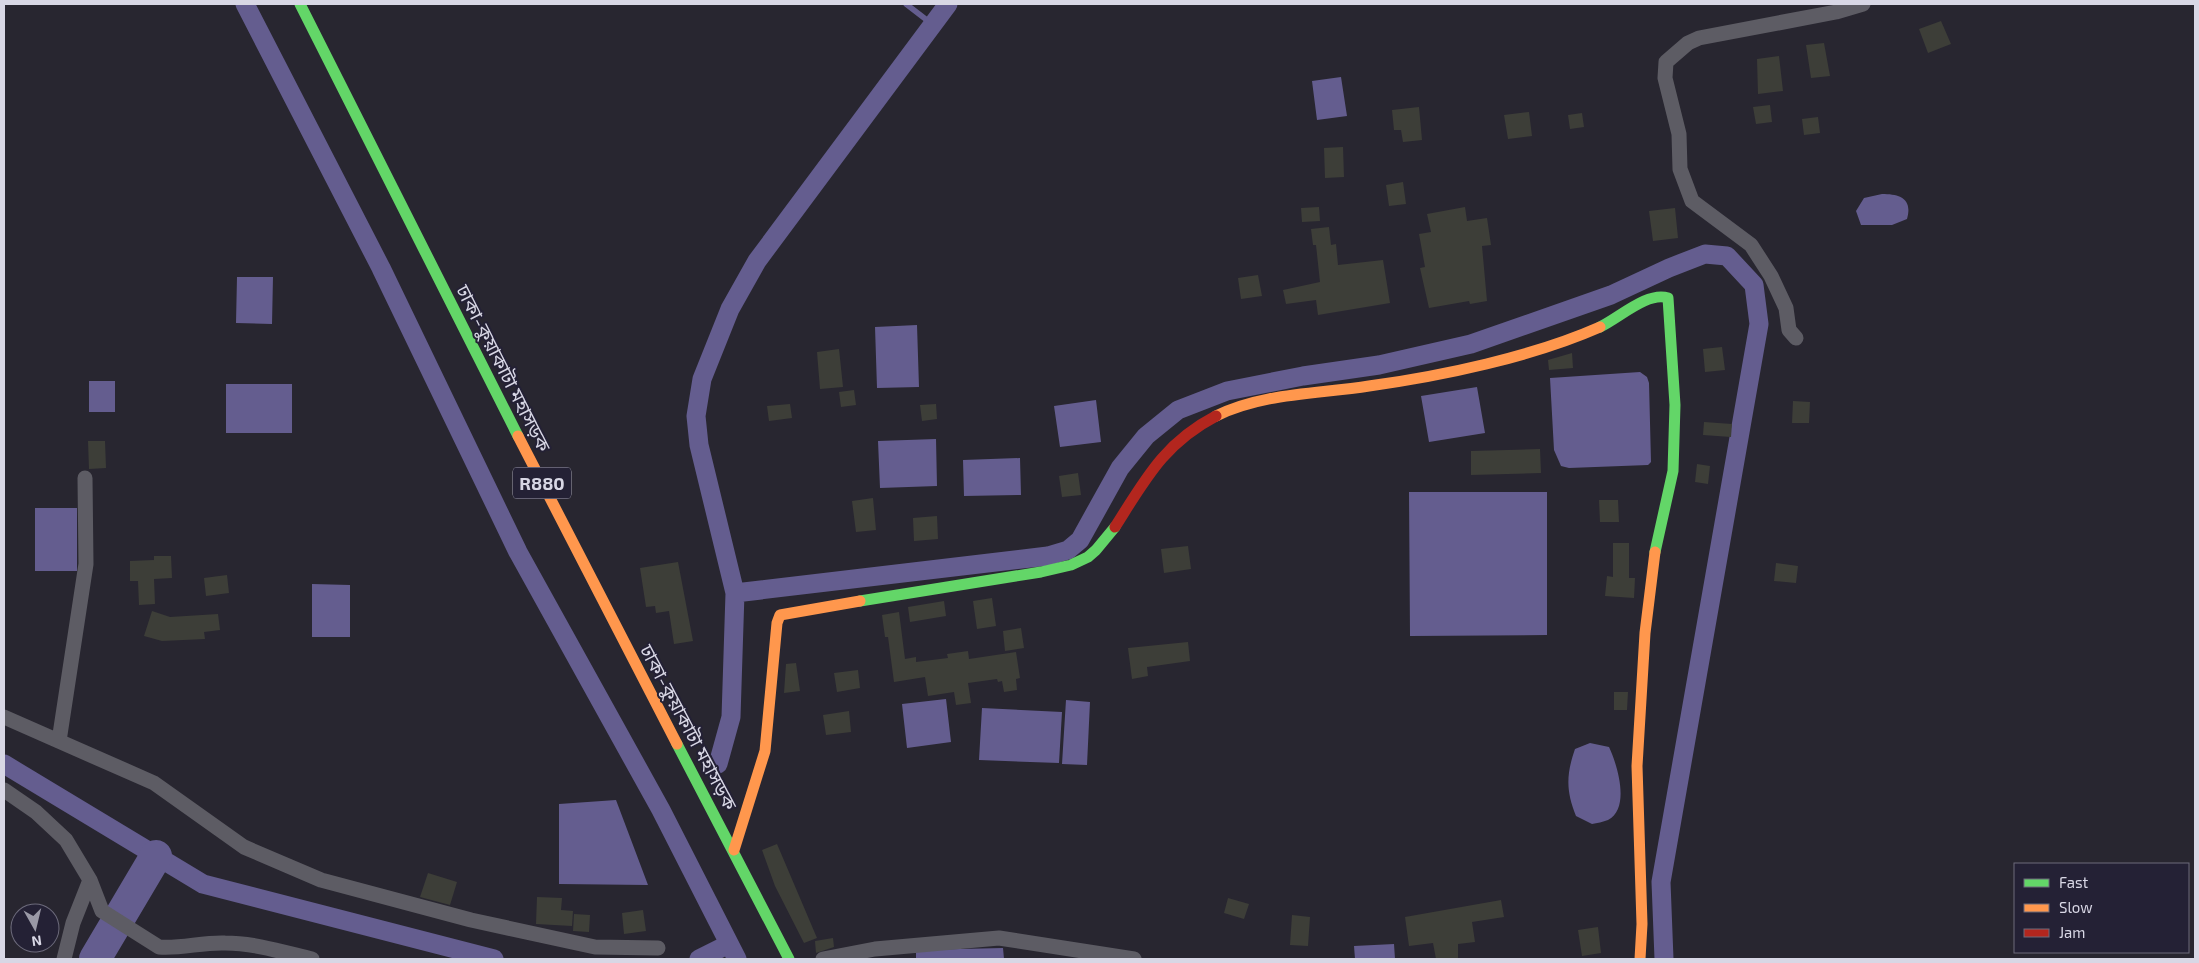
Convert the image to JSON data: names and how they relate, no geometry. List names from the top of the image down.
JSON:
{
  "streets": {
    "street": ["ঢাকা-কুয়াকাটা মহাসড়ক", "R880"]
  },
  "legend": ["Fast", "Slow", "Jam"],
  "north": "bottom"
}
